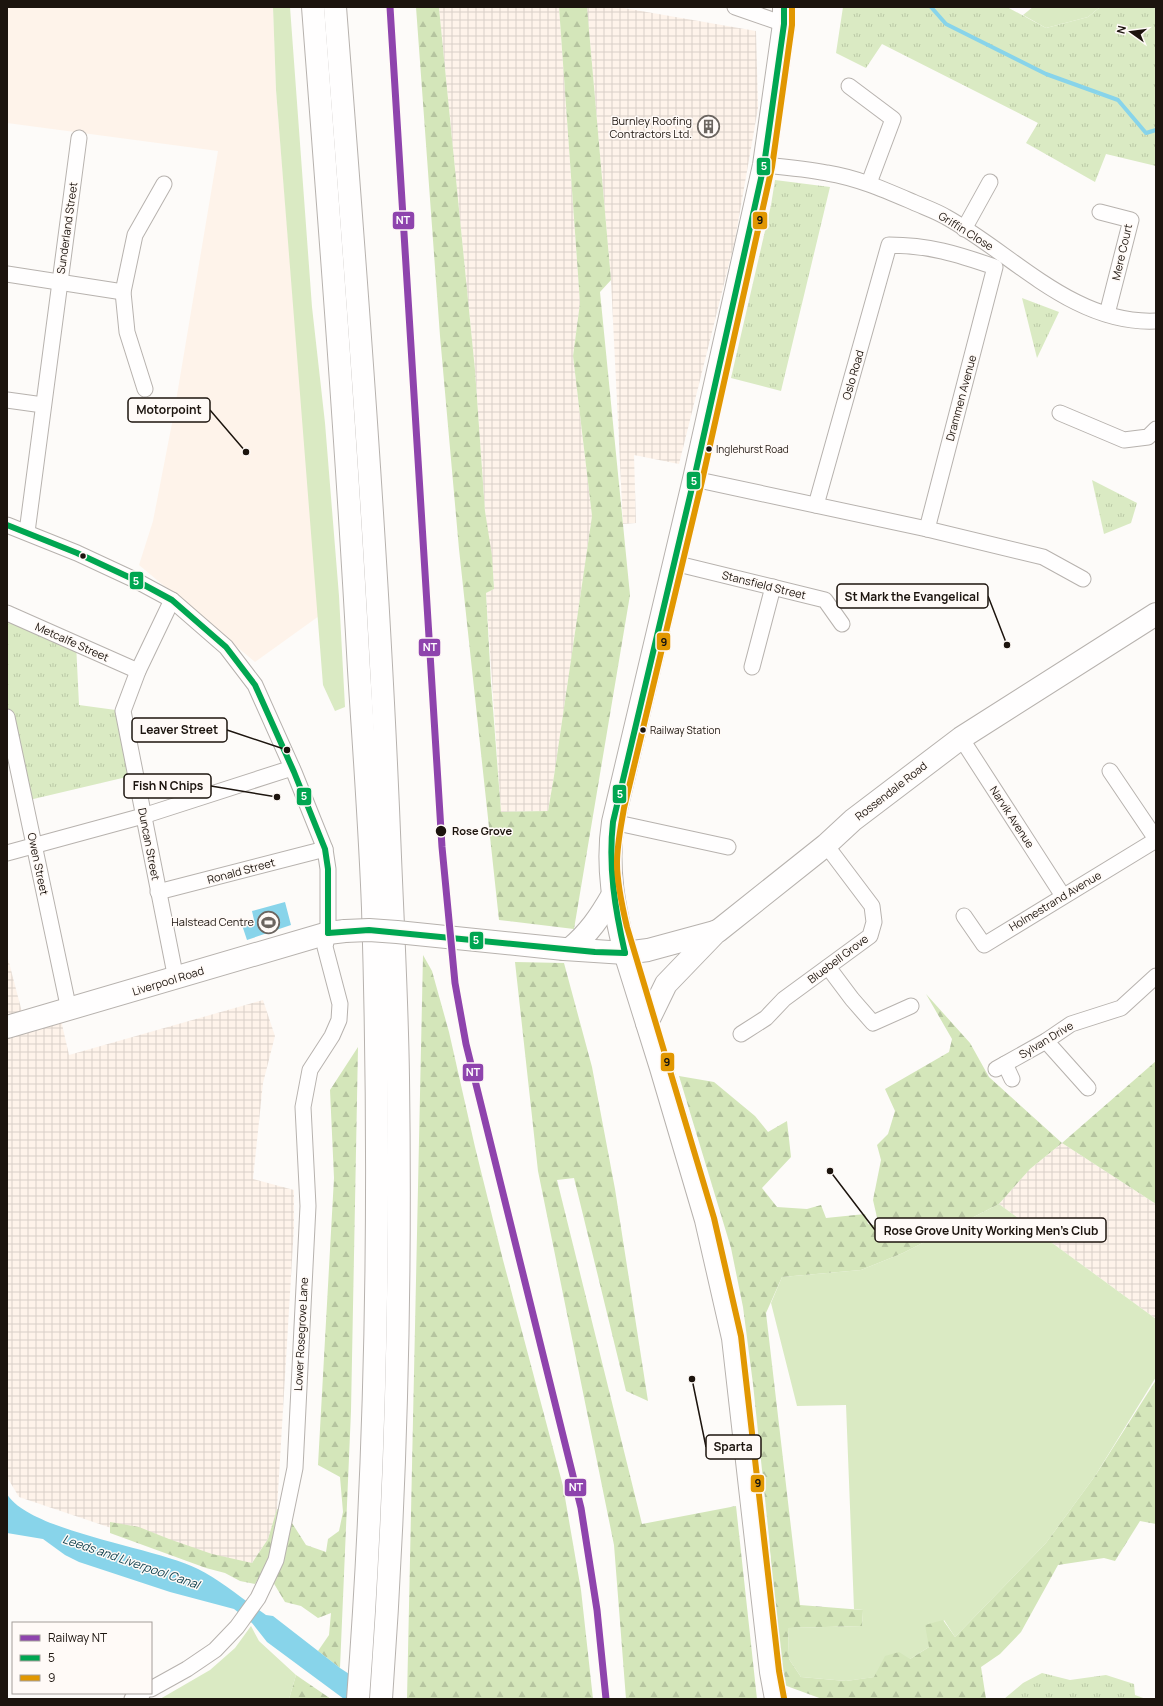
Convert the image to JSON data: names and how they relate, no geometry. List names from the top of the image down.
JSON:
{
  "streets": {
    "main road": ["Rossendale Road", "Liverpool Road"],
    "street": [
      "Sunderland Street",
      "Griffin Close",
      "Mere Court",
      "Oslo Road",
      "Drammen Avenue",
      "Stansfield Street",
      "Metcalfe Street",
      "Narvik Avenue",
      "Duncan Street",
      "Owen Street",
      "Ronald Street",
      "Holmestrand Avenue",
      "Bluebell Grove",
      "Sylvan Drive",
      "Lower Rosegrove Lane"
    ]
  },
  "crossings": [
    ["Sunderland Street", "Lower Rosegrove Lane"],
    ["Griffin Close", "Mere Court"],
    ["Oslo Road", "Drammen Avenue"],
    ["Metcalfe Street", "Duncan Street"],
    ["Rossendale Road", "Narvik Avenue"],
    ["Rossendale Road", "Bluebell Grove"],
    ["Rossendale Road", "Liverpool Road"],
    ["Narvik Avenue", "Holmestrand Avenue"],
    ["Duncan Street", "Ronald Street"],
    ["Duncan Street", "Liverpool Road"],
    ["Duncan Street", "Lower Rosegrove Lane"],
    ["Owen Street", "Liverpool Road"],
    ["Ronald Street", "Lower Rosegrove Lane"],
    ["Liverpool Road", "Lower Rosegrove Lane"]
  ],
  "water": ["Leeds and Liverpool Canal"],
  "places": {
    "building": ["Burnley Roofing Contractors Ltd."],
    "other": [
      "Inglehurst Road",
      "Motorpoint",
      "St Mark the Evangelical",
      "Railway Station",
      "Leaver Street",
      "Fish N Chips",
      "Rose Grove",
      "Rose Grove Unity Working Men's Club",
      "Sparta"
    ],
    "sports": ["Halstead Centre"]
  },
  "lines": ["rail line NT", "transit line 5", "transit line 9"],
  "legend": ["Railway NT", "5", "9"],
  "north": "left"
}
